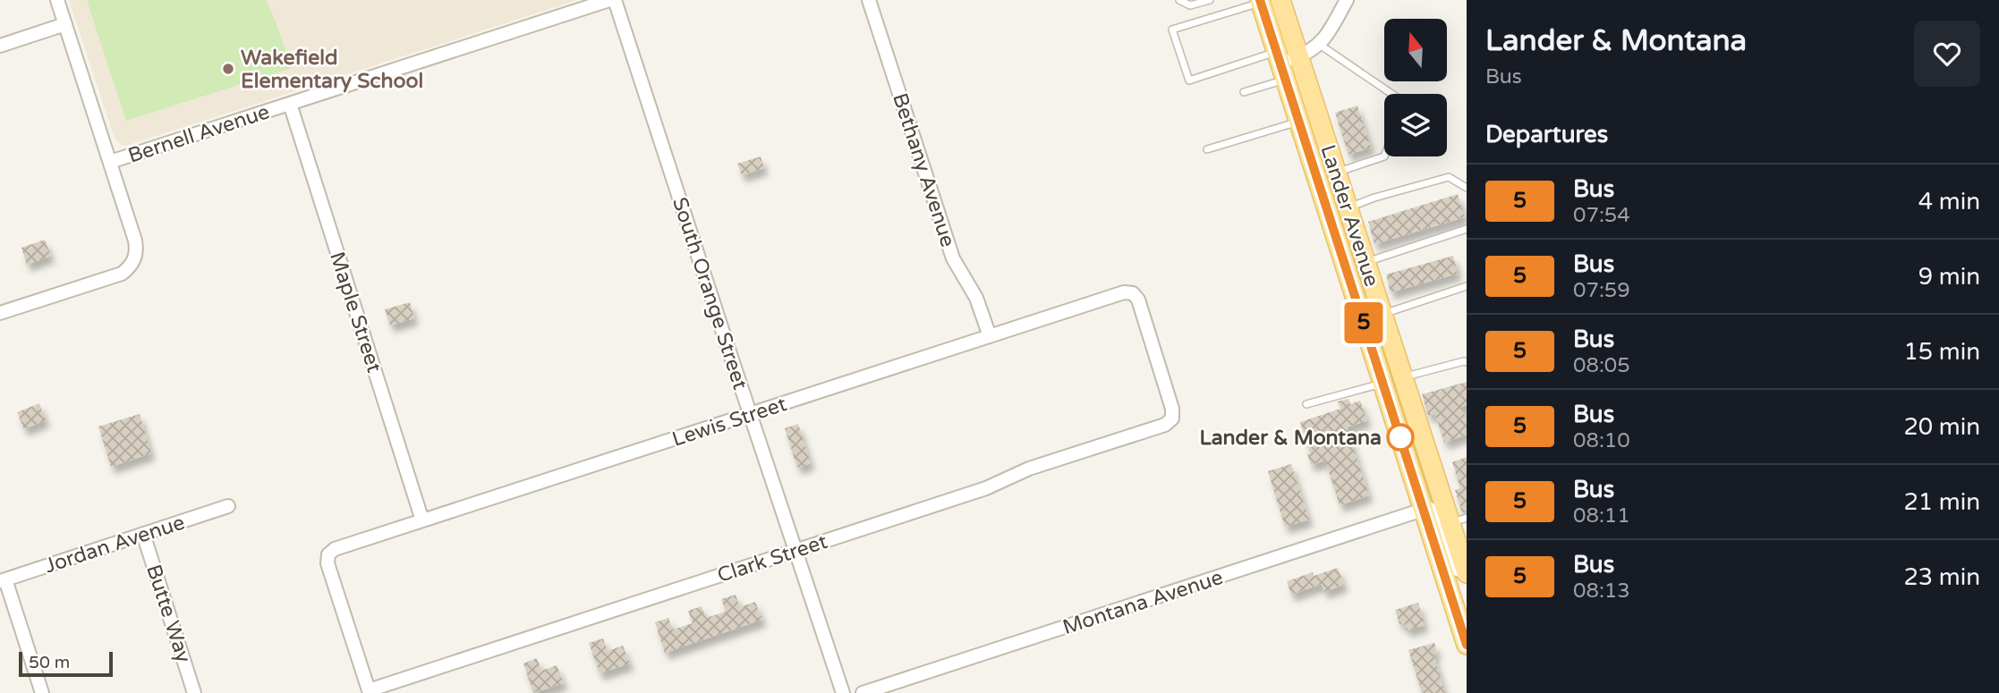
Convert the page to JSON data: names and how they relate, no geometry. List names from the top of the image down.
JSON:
{
  "streets": {
    "main road": ["Lander Avenue"],
    "street": [
      "Bernell Avenue",
      "Bethany Avenue",
      "South Orange Street",
      "Maple Street",
      "Lewis Street",
      "Jordan Avenue",
      "Clark Street",
      "Montana Avenue",
      "Butte Way"
    ]
  },
  "crossings": [
    ["Bernell Avenue", "Maple Street"],
    ["Bethany Avenue", "Lewis Street"],
    ["Lander Avenue", "Montana Avenue"],
    ["South Orange Street", "Lewis Street"],
    ["South Orange Street", "Clark Street"],
    ["Maple Street", "Lewis Street"],
    ["Lewis Street", "Clark Street"],
    ["Jordan Avenue", "Butte Way"]
  ],
  "places": ["Wakefield Elementary School", "Lander & Montana"],
  "lines": ["bus line 5"],
  "scale_bar": "50 m",
  "north": "top",
  "page": {
    "on_map": "5",
    "heading": [
      ["Lander & Montana", "Bus"],
      "Departures"
    ],
    "list": [
      {
        "mark": "5",
        "name": "Bus",
        "note": "07:54",
        "value": "4 min"
      },
      {
        "mark": "5",
        "name": "Bus",
        "note": "07:59",
        "value": "9 min"
      },
      {
        "mark": "5",
        "name": "Bus",
        "note": "08:05",
        "value": "15 min"
      },
      {
        "mark": "5",
        "name": "Bus",
        "note": "08:10",
        "value": "20 min"
      },
      {
        "mark": "5",
        "name": "Bus",
        "note": "08:11",
        "value": "21 min"
      },
      {
        "mark": "5",
        "name": "Bus",
        "note": "08:13",
        "value": "23 min"
      }
    ],
    "scale": "50 m"
  }
}
